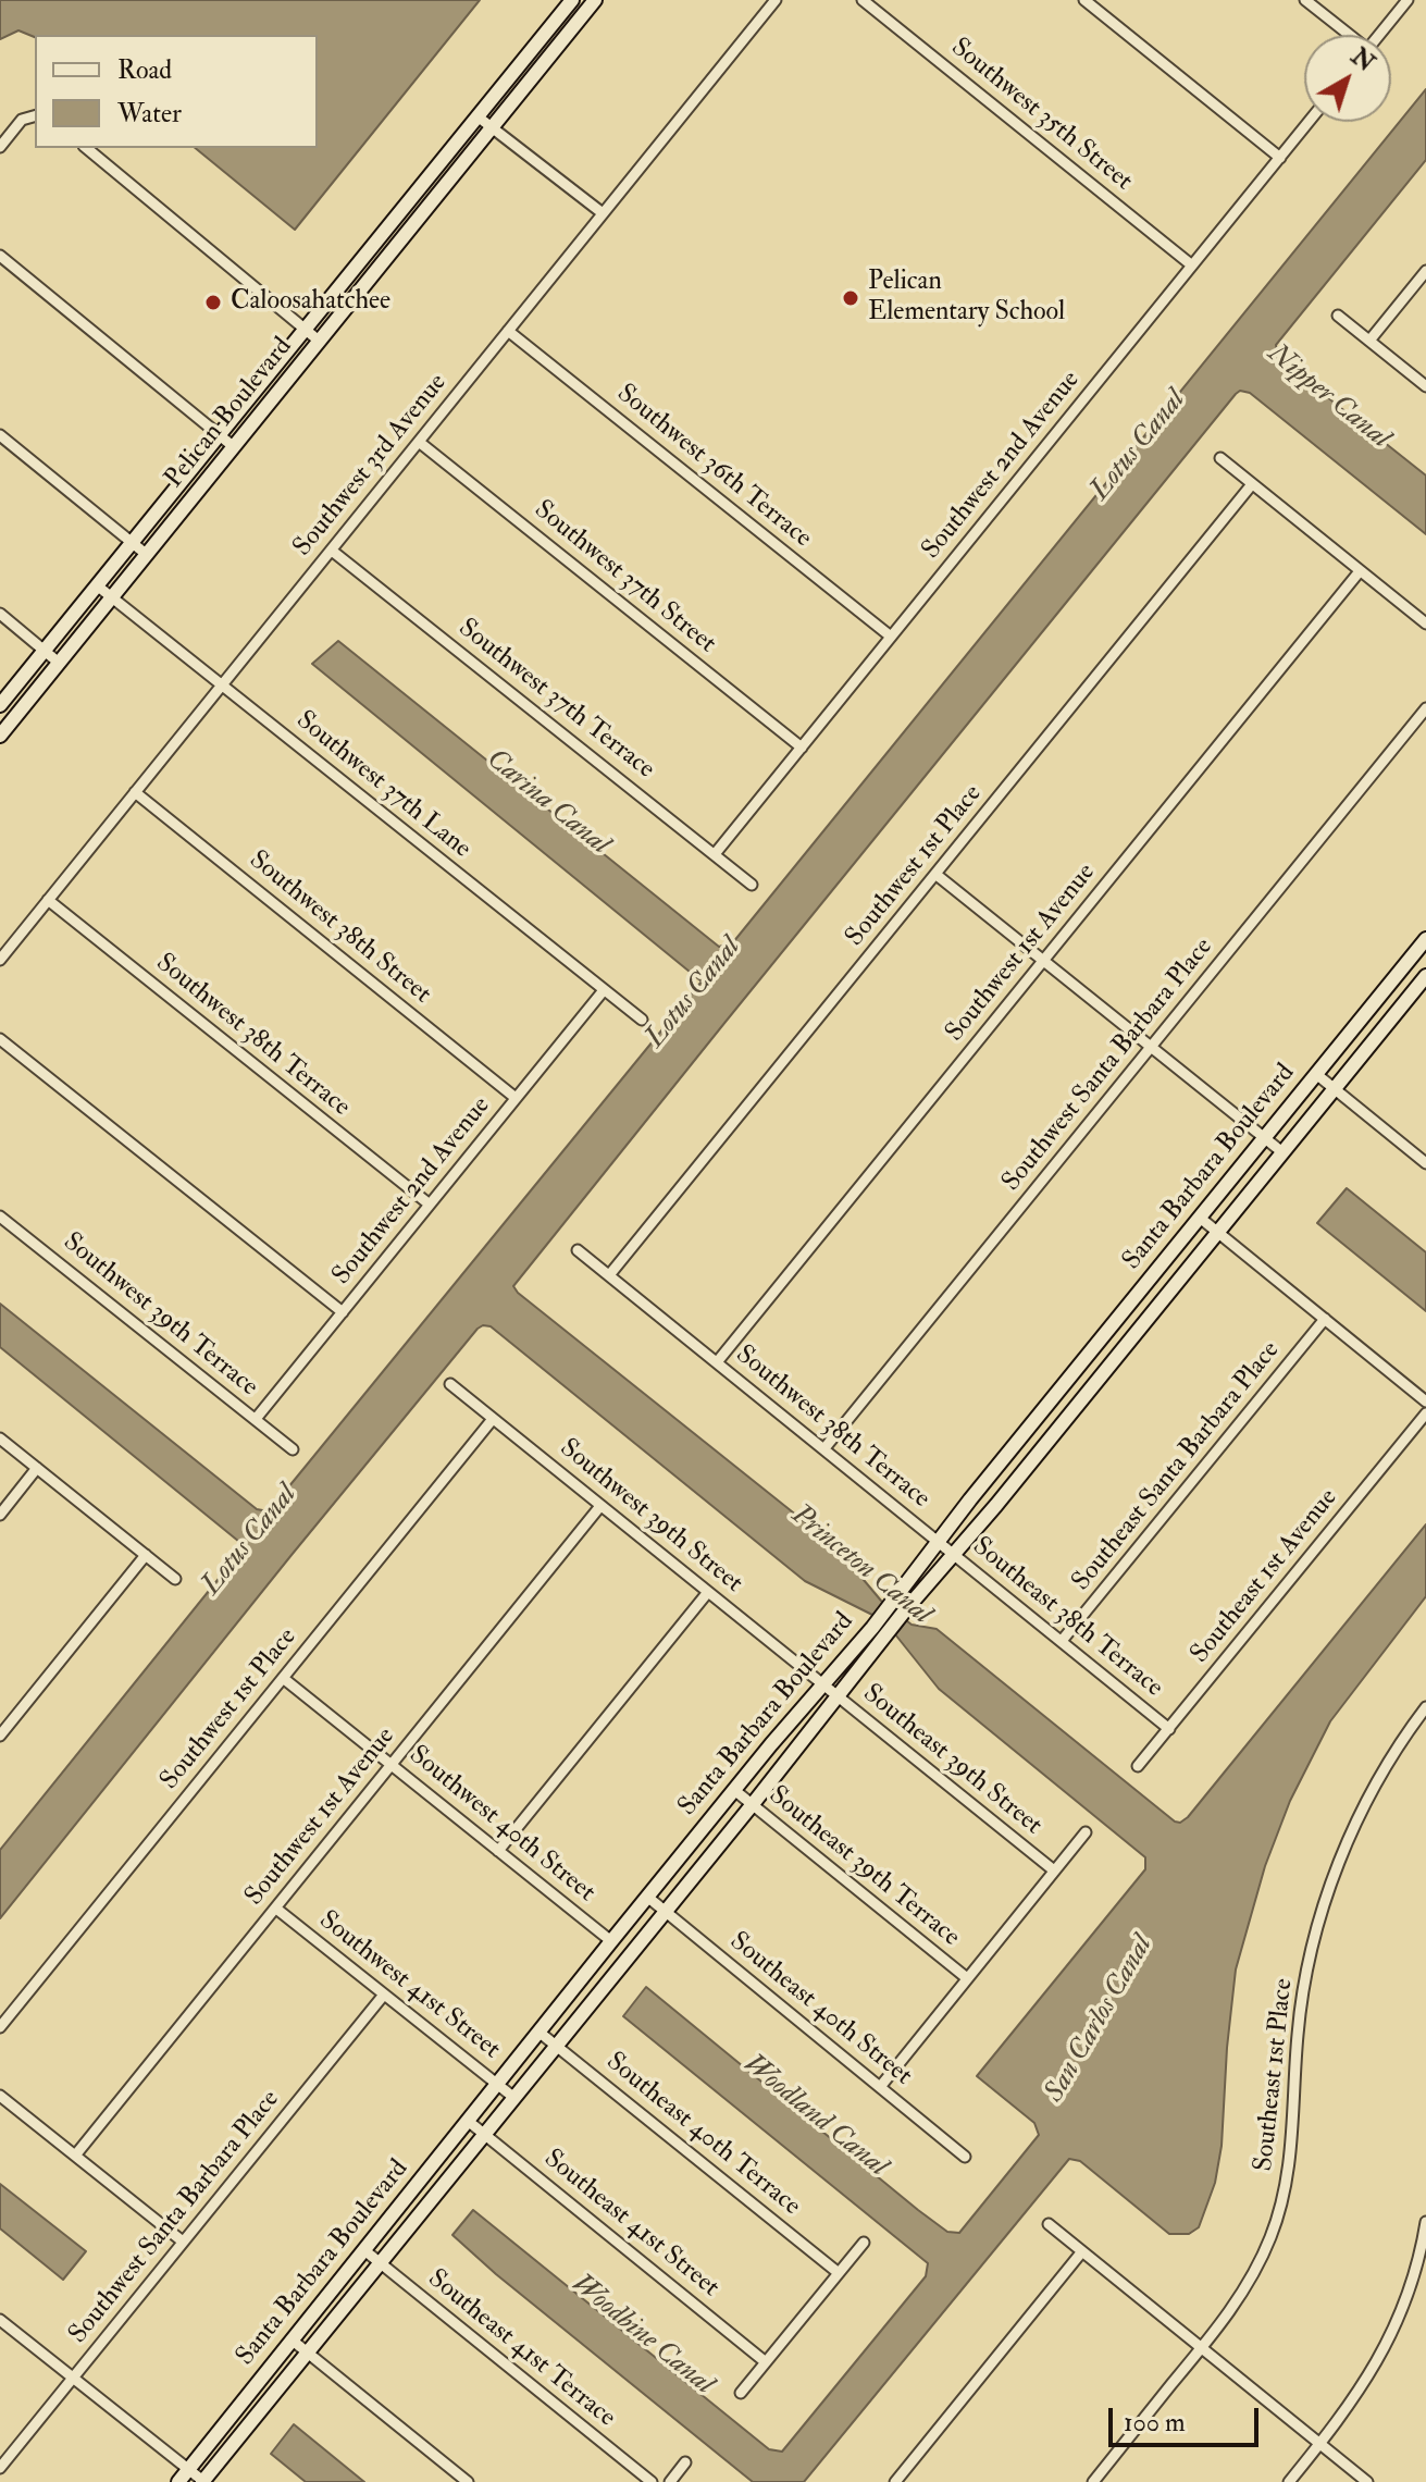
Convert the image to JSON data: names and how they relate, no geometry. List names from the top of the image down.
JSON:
{
  "streets": {
    "main road": ["Pelican Boulevard", "Santa Barbara Boulevard"],
    "street": [
      "Southwest 35th Street",
      "Southwest 3rd Avenue",
      "Southwest 2nd Avenue",
      "Southwest 36th Terrace",
      "Southwest 37th Street",
      "Southwest 37th Terrace",
      "Southwest 37th Lane",
      "Southwest 1st Place",
      "Southwest 38th Street",
      "Southwest 1st Avenue",
      "Southwest 38th Terrace",
      "Southwest Santa Barbara Place",
      "Southwest 39th Terrace",
      "Southeast Santa Barbara Place",
      "Southwest 39th Street",
      "Southeast 1st Avenue",
      "Southeast 38th Terrace",
      "Southeast 39th Street",
      "Southwest 40th Street",
      "Southeast 39th Terrace",
      "Southwest 41st Street",
      "Southeast 40th Street",
      "Southeast 1st Place",
      "Southeast 40th Terrace",
      "Southeast 41st Street",
      "Southeast 41st Terrace"
    ]
  },
  "crossings": [
    ["Southwest 35th Street", "Southwest 2nd Avenue"],
    ["Pelican Boulevard", "Southwest 37th Lane"],
    ["Southwest 3rd Avenue", "Southwest 36th Terrace"],
    ["Southwest 3rd Avenue", "Southwest 37th Street"],
    ["Southwest 3rd Avenue", "Southwest 37th Terrace"],
    ["Southwest 3rd Avenue", "Southwest 37th Lane"],
    ["Southwest 3rd Avenue", "Southwest 38th Street"],
    ["Southwest 3rd Avenue", "Southwest 38th Terrace"],
    ["Southwest 2nd Avenue", "Southwest 36th Terrace"],
    ["Southwest 2nd Avenue", "Southwest 37th Street"],
    ["Southwest 2nd Avenue", "Southwest 37th Terrace"],
    ["Southwest 2nd Avenue", "Southwest 37th Lane"],
    ["Southwest 2nd Avenue", "Southwest 38th Street"],
    ["Southwest 2nd Avenue", "Southwest 38th Terrace"],
    ["Southwest 2nd Avenue", "Southwest 39th Terrace"],
    ["Southwest 1st Place", "Southwest 38th Terrace"],
    ["Southwest 1st Place", "Southwest 39th Street"],
    ["Southwest 1st Place", "Southwest 40th Street"],
    ["Southwest 1st Avenue", "Southwest 38th Terrace"],
    ["Southwest 1st Avenue", "Southwest 39th Street"],
    ["Southwest 1st Avenue", "Southwest 40th Street"],
    ["Southwest 1st Avenue", "Southwest 41st Street"],
    ["Southwest 38th Terrace", "Southwest Santa Barbara Place"],
    ["Southwest 38th Terrace", "Santa Barbara Boulevard"],
    ["Southwest 38th Terrace", "Southeast 38th Terrace"],
    ["Southwest Santa Barbara Place", "Southwest 41st Street"],
    ["Santa Barbara Boulevard", "Southwest 39th Street"],
    ["Santa Barbara Boulevard", "Southeast 38th Terrace"],
    ["Santa Barbara Boulevard", "Southeast 39th Street"],
    ["Santa Barbara Boulevard", "Southwest 40th Street"],
    ["Santa Barbara Boulevard", "Southeast 39th Terrace"],
    ["Santa Barbara Boulevard", "Southwest 41st Street"],
    ["Santa Barbara Boulevard", "Southeast 40th Street"],
    ["Santa Barbara Boulevard", "Southeast 40th Terrace"],
    ["Santa Barbara Boulevard", "Southeast 41st Street"],
    ["Santa Barbara Boulevard", "Southeast 41st Terrace"],
    ["Southeast Santa Barbara Place", "Southeast 38th Terrace"],
    ["Southwest 39th Street", "Southeast 39th Street"],
    ["Southeast 1st Avenue", "Southeast 38th Terrace"]
  ],
  "water": [
    "Nipper Canal",
    "Lotus Canal",
    "Carina Canal",
    "Princeton Canal",
    "San Carlos Canal",
    "Woodland Canal",
    "Woodbine Canal"
  ],
  "places": ["Pelican Elementary School", "Caloosahatchee"],
  "legend": ["Road", "Water"],
  "scale_bar": "100 m",
  "north": "top right"
}
